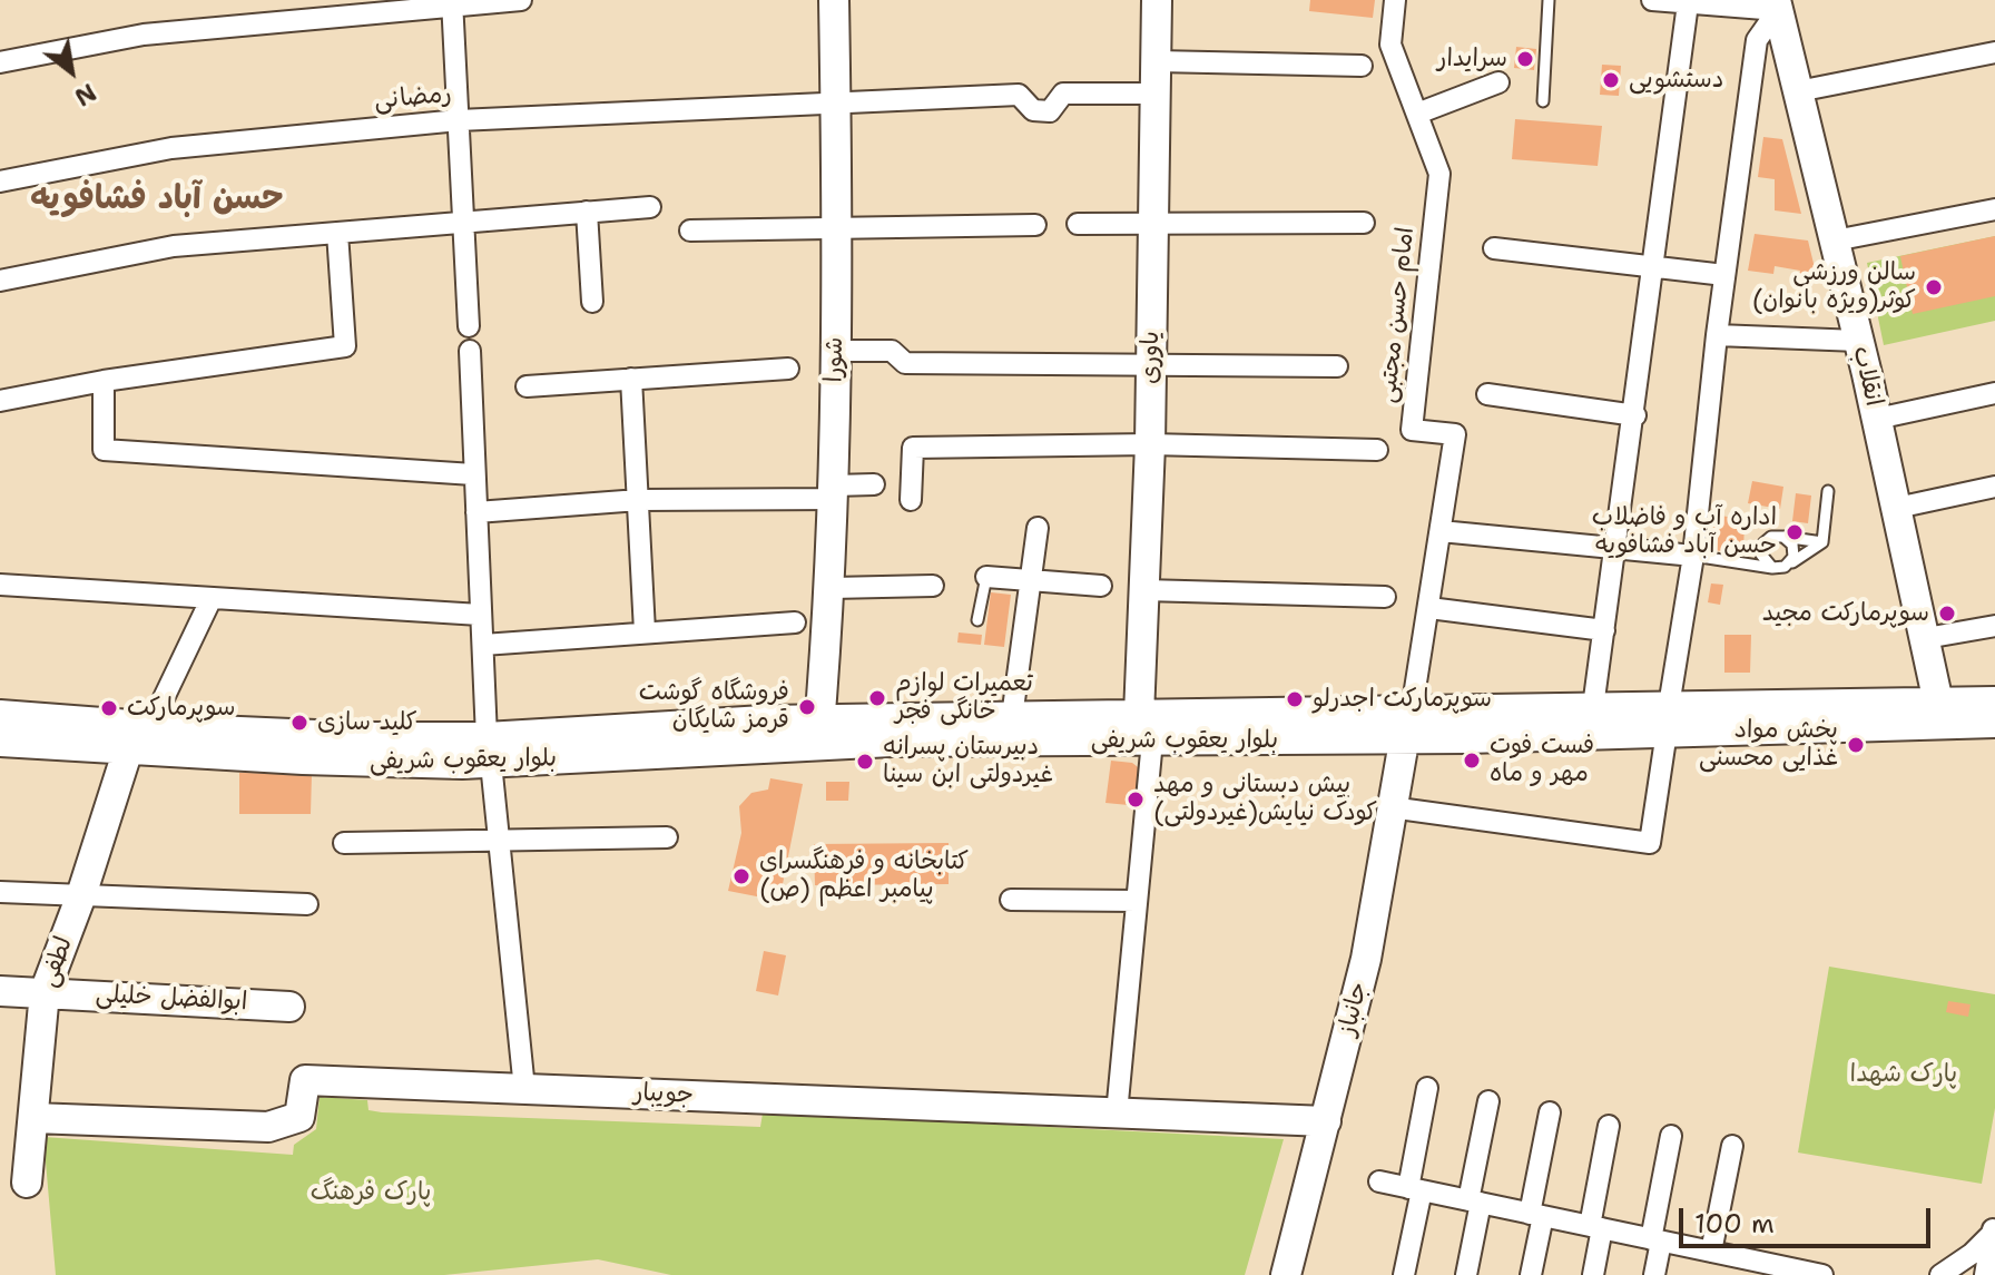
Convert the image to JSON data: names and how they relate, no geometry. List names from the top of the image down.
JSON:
{
  "streets": {
    "street": [
      "رمضانی",
      "امام حسن مجتبی",
      "یاوری",
      "شورا",
      "انقلاب",
      "بلوار یعقوب شریفی",
      "لطفی",
      "ابوالفضل خلیلی",
      "جانباز",
      "جویبار"
    ]
  },
  "crossings": [
    ["رمضانی", "یاوری"],
    ["رمضانی", "شورا"],
    ["امام حسن مجتبی", "بلوار یعقوب شریفی"],
    ["امام حسن مجتبی", "جانباز"],
    ["یاوری", "بلوار یعقوب شریفی"],
    ["شورا", "بلوار یعقوب شریفی"],
    ["انقلاب", "بلوار یعقوب شریفی"],
    ["بلوار یعقوب شریفی", "لطفی"],
    ["بلوار یعقوب شریفی", "جانباز"],
    ["لطفی", "ابوالفضل خلیلی"],
    ["لطفی", "جویبار"],
    ["جانباز", "جویبار"]
  ],
  "districts": ["حسن آباد فشافویه"],
  "parks": ["پارک شهدا", "پارک فرهنگ"],
  "places": [
    "سرایدار",
    "دستشویی",
    "سالن ورزشی کوثر(ویژه بانوان)",
    "اداره آب و فاضلاب حسن آباد فشافویه",
    "سوپرمارکت مجید",
    "تعمیرات لوازم خانگی فجر",
    "سوپرمارکت اجدرلو",
    "فروشگاه گوشت قرمز شایگان",
    "سوپرمارکت",
    "کلید سازی",
    "پخش مواد غذایی محسنی",
    "فست فوت مهر و ماه",
    "دبیرستان پسرانه غیردولتی ابن سینا",
    "پیش دبستانی و مهد کودک نیایش(غیردولتی)",
    "کتابخانه و فرهنگسرای پیامبر اعظم (ص)"
  ],
  "scale_bar": "100 m",
  "north": "bottom right"
}
